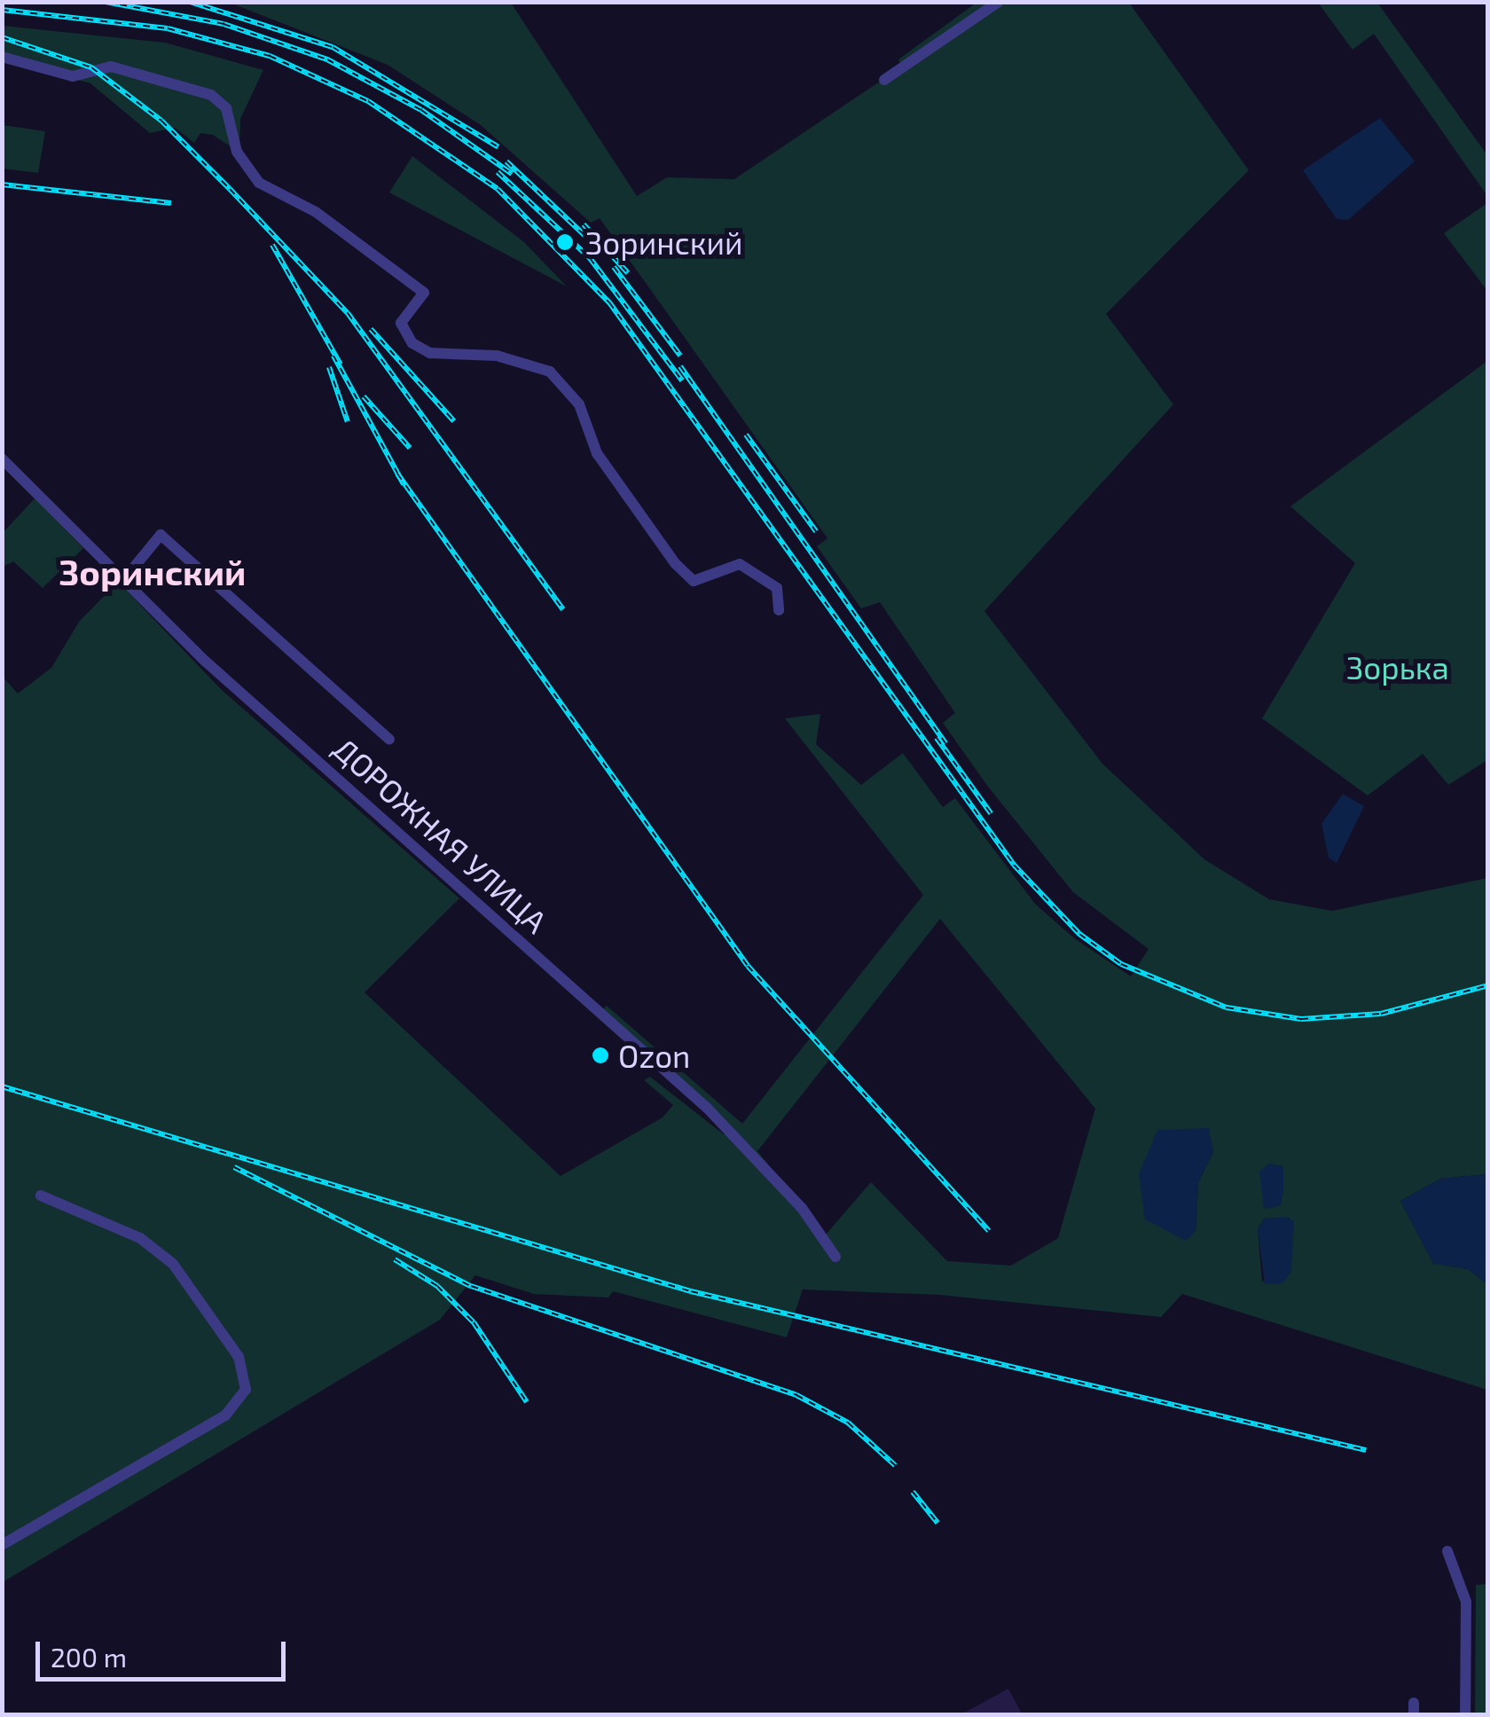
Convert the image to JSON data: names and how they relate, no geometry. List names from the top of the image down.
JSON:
{
  "streets": {
    "street": ["ДОРОЖНАЯ УЛИЦА"]
  },
  "districts": ["Зоринский"],
  "parks": ["Зорька"],
  "places": ["Зоринский", "Ozon"],
  "scale_bar": "200 m"
}
